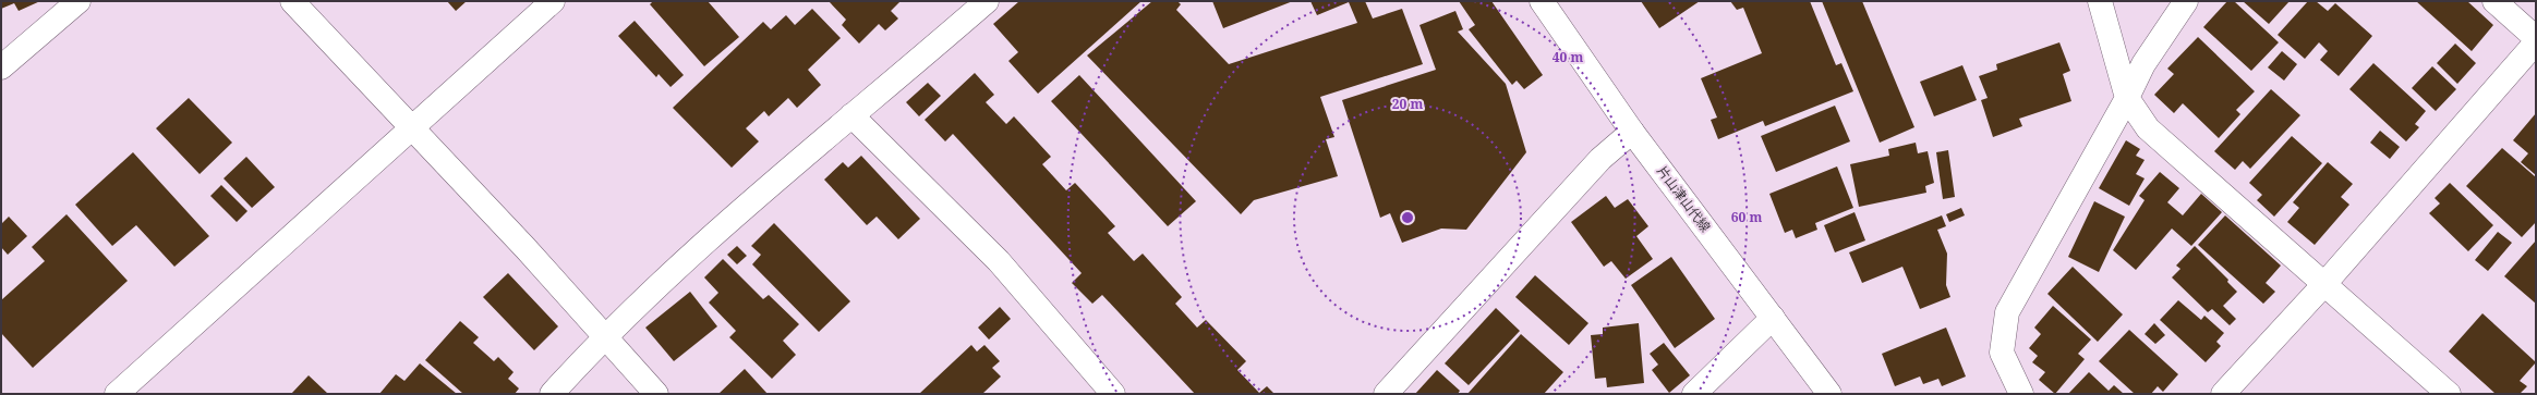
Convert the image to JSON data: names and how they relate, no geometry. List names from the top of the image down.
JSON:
{
  "streets": {
    "street": ["片山津山代線"]
  },
  "rings": ["40 m", "20 m", "60 m"]
}
